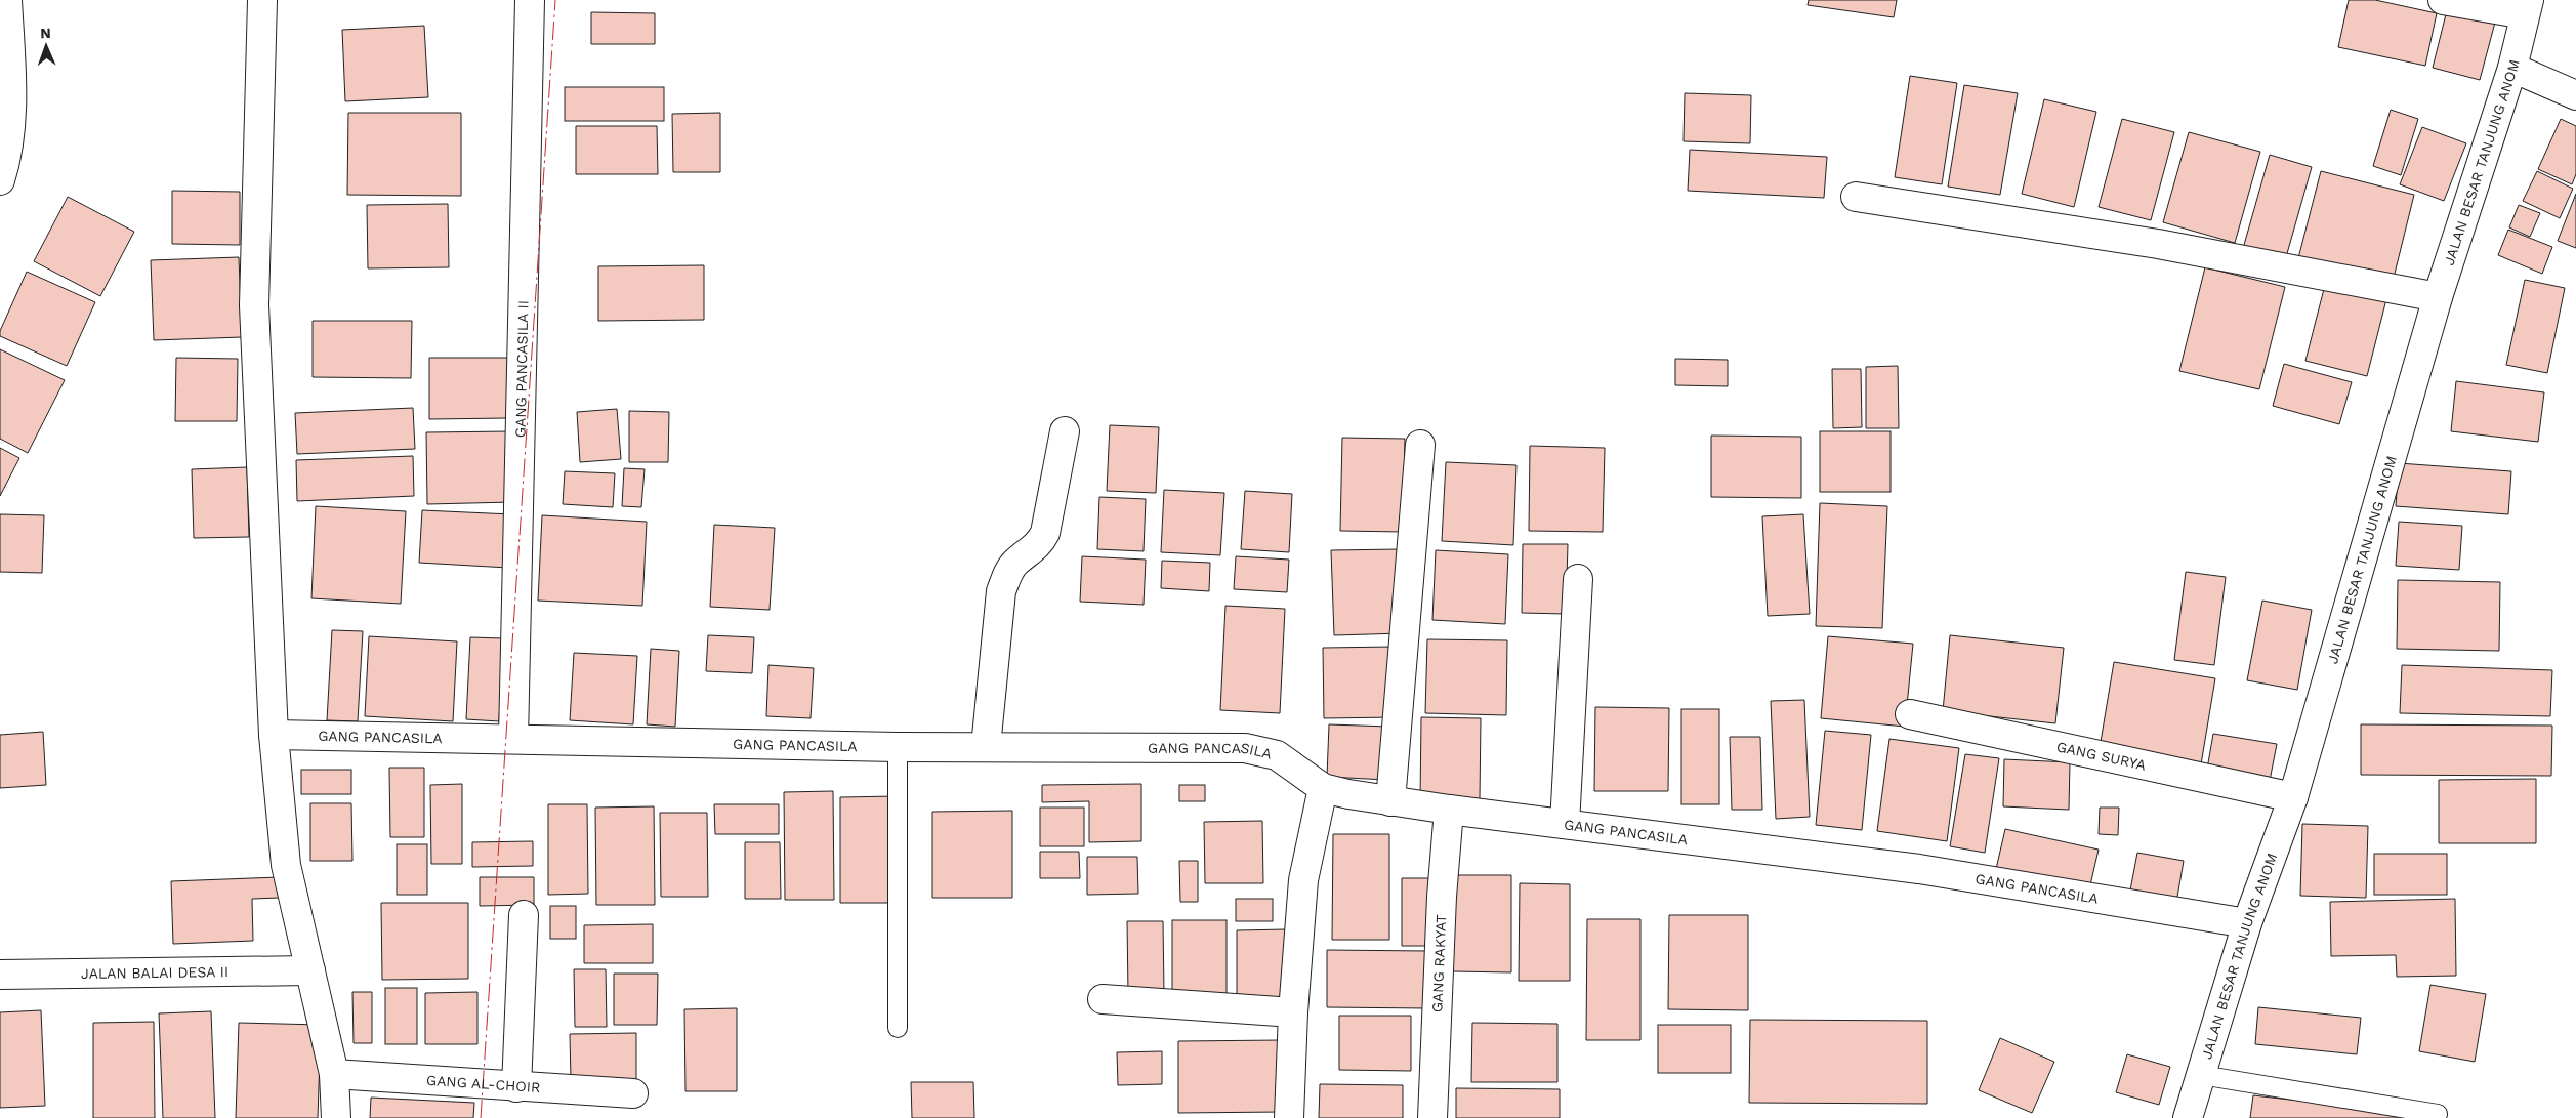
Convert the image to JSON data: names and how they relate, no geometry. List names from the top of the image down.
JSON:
{
  "streets": {
    "street": [
      "JALAN BESAR TANJUNG ANOM",
      "GANG PANCASILA II",
      "GANG PANCASILA",
      "GANG SURYA",
      "GANG RAKYAT",
      "JALAN BALAI DESA II",
      "GANG AL-CHOIR"
    ]
  },
  "crossings": [
    ["JALAN BESAR TANJUNG ANOM", "GANG PANCASILA"],
    ["JALAN BESAR TANJUNG ANOM", "GANG SURYA"],
    ["GANG PANCASILA II", "GANG PANCASILA"],
    ["GANG PANCASILA", "GANG RAKYAT"]
  ],
  "north": "top"
}
